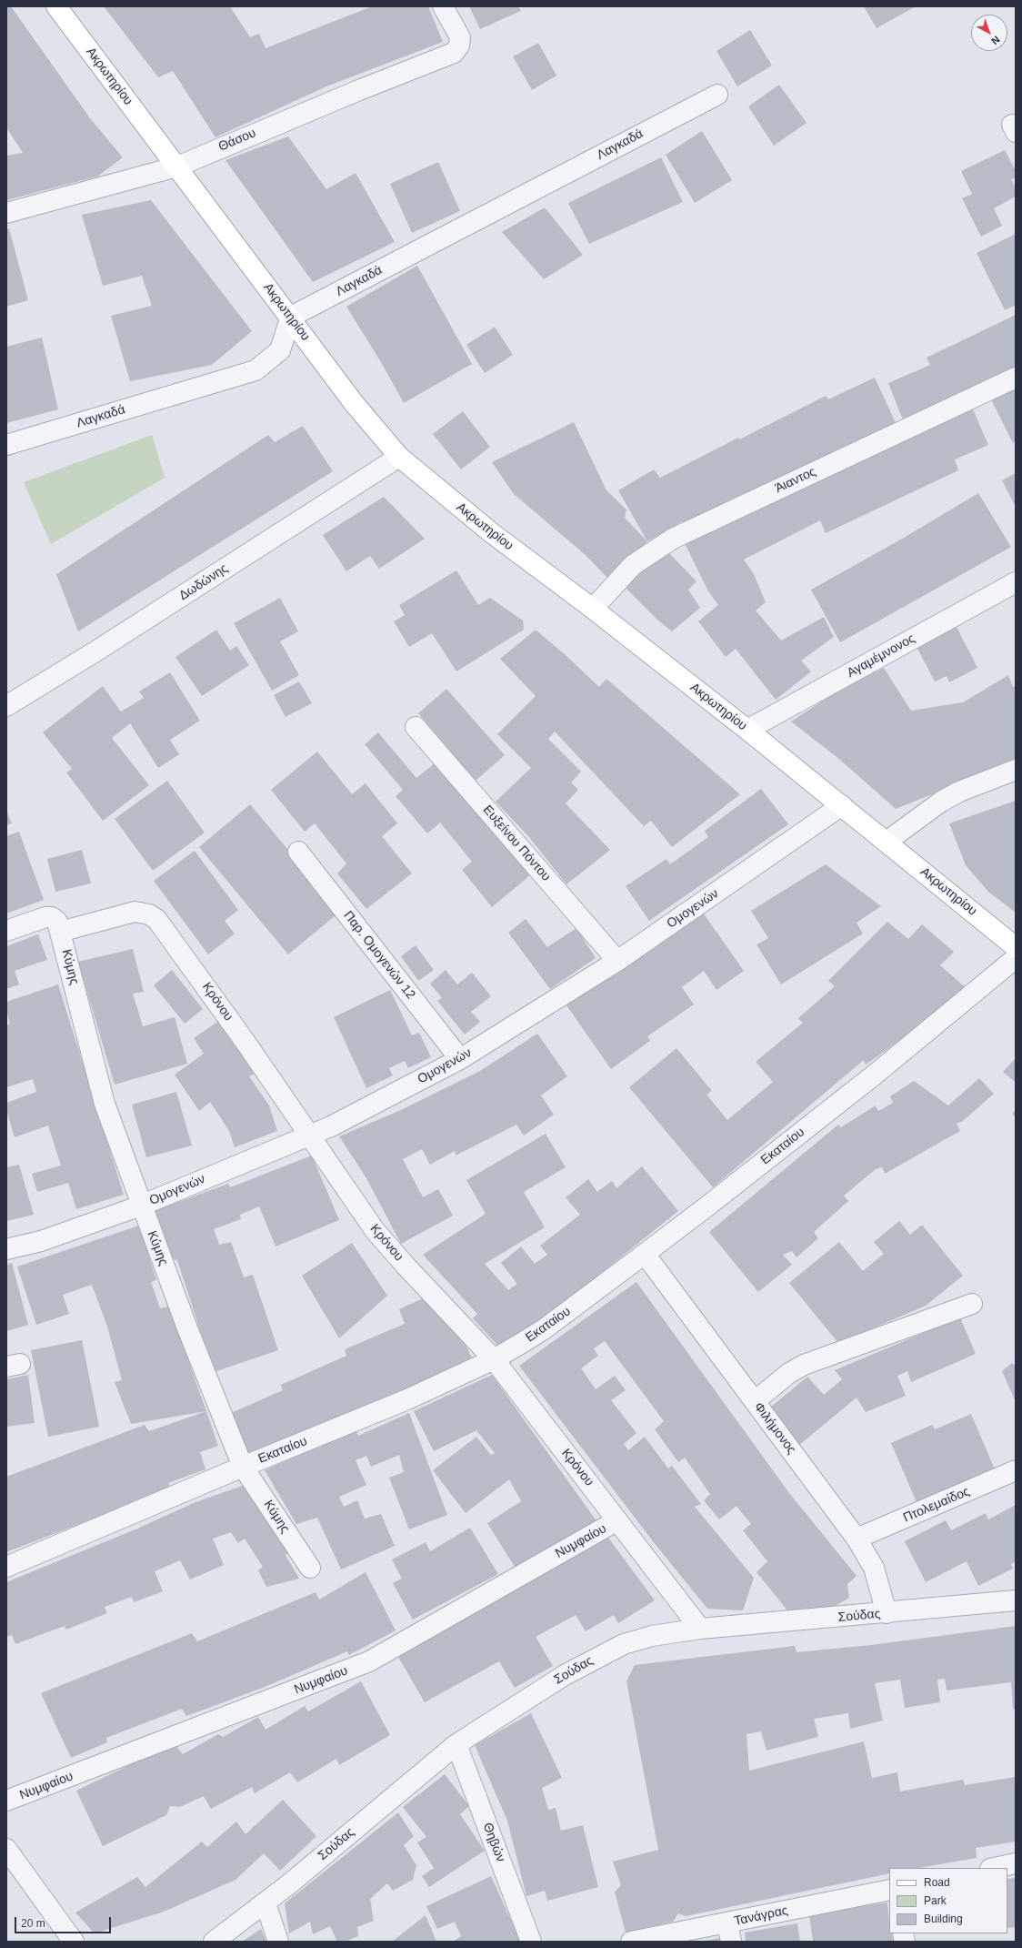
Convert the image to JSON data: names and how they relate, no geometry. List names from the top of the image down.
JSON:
{
  "streets": {
    "main road": ["Ακρωτηρίου"],
    "street": [
      "Θάσου",
      "Λαγκαδά",
      "Άιαντος",
      "Δωδώνης",
      "Αγαμέμνονος",
      "Ευξείνου Πόντου",
      "Ομογενών",
      "Παρ. Ομογενών 12",
      "Κύμης",
      "Κρόνου",
      "Εκαταίου",
      "Φιλήμονος",
      "Πτολεμαίδος",
      "Νυμφαίου",
      "Σούδας",
      "Θηβών",
      "Τανάγρας"
    ]
  },
  "crossings": [
    ["Ακρωτηρίου", "Θάσου"],
    ["Ακρωτηρίου", "Λαγκαδά"],
    ["Ακρωτηρίου", "Άιαντος"],
    ["Ακρωτηρίου", "Δωδώνης"],
    ["Ακρωτηρίου", "Αγαμέμνονος"],
    ["Ακρωτηρίου", "Ομογενών"],
    ["Ευξείνου Πόντου", "Ομογενών"],
    ["Ομογενών", "Παρ. Ομογενών 12"],
    ["Ομογενών", "Κύμης"],
    ["Ομογενών", "Κρόνου"],
    ["Κύμης", "Κρόνου"],
    ["Κύμης", "Εκαταίου"],
    ["Κρόνου", "Εκαταίου"],
    ["Κρόνου", "Νυμφαίου"],
    ["Κρόνου", "Σούδας"],
    ["Εκαταίου", "Φιλήμονος"],
    ["Φιλήμονος", "Πτολεμαίδος"],
    ["Φιλήμονος", "Σούδας"],
    ["Σούδας", "Θηβών"]
  ],
  "legend": ["Road", "Park", "Building"],
  "scale_bar": "20 m",
  "north": "bottom right"
}
